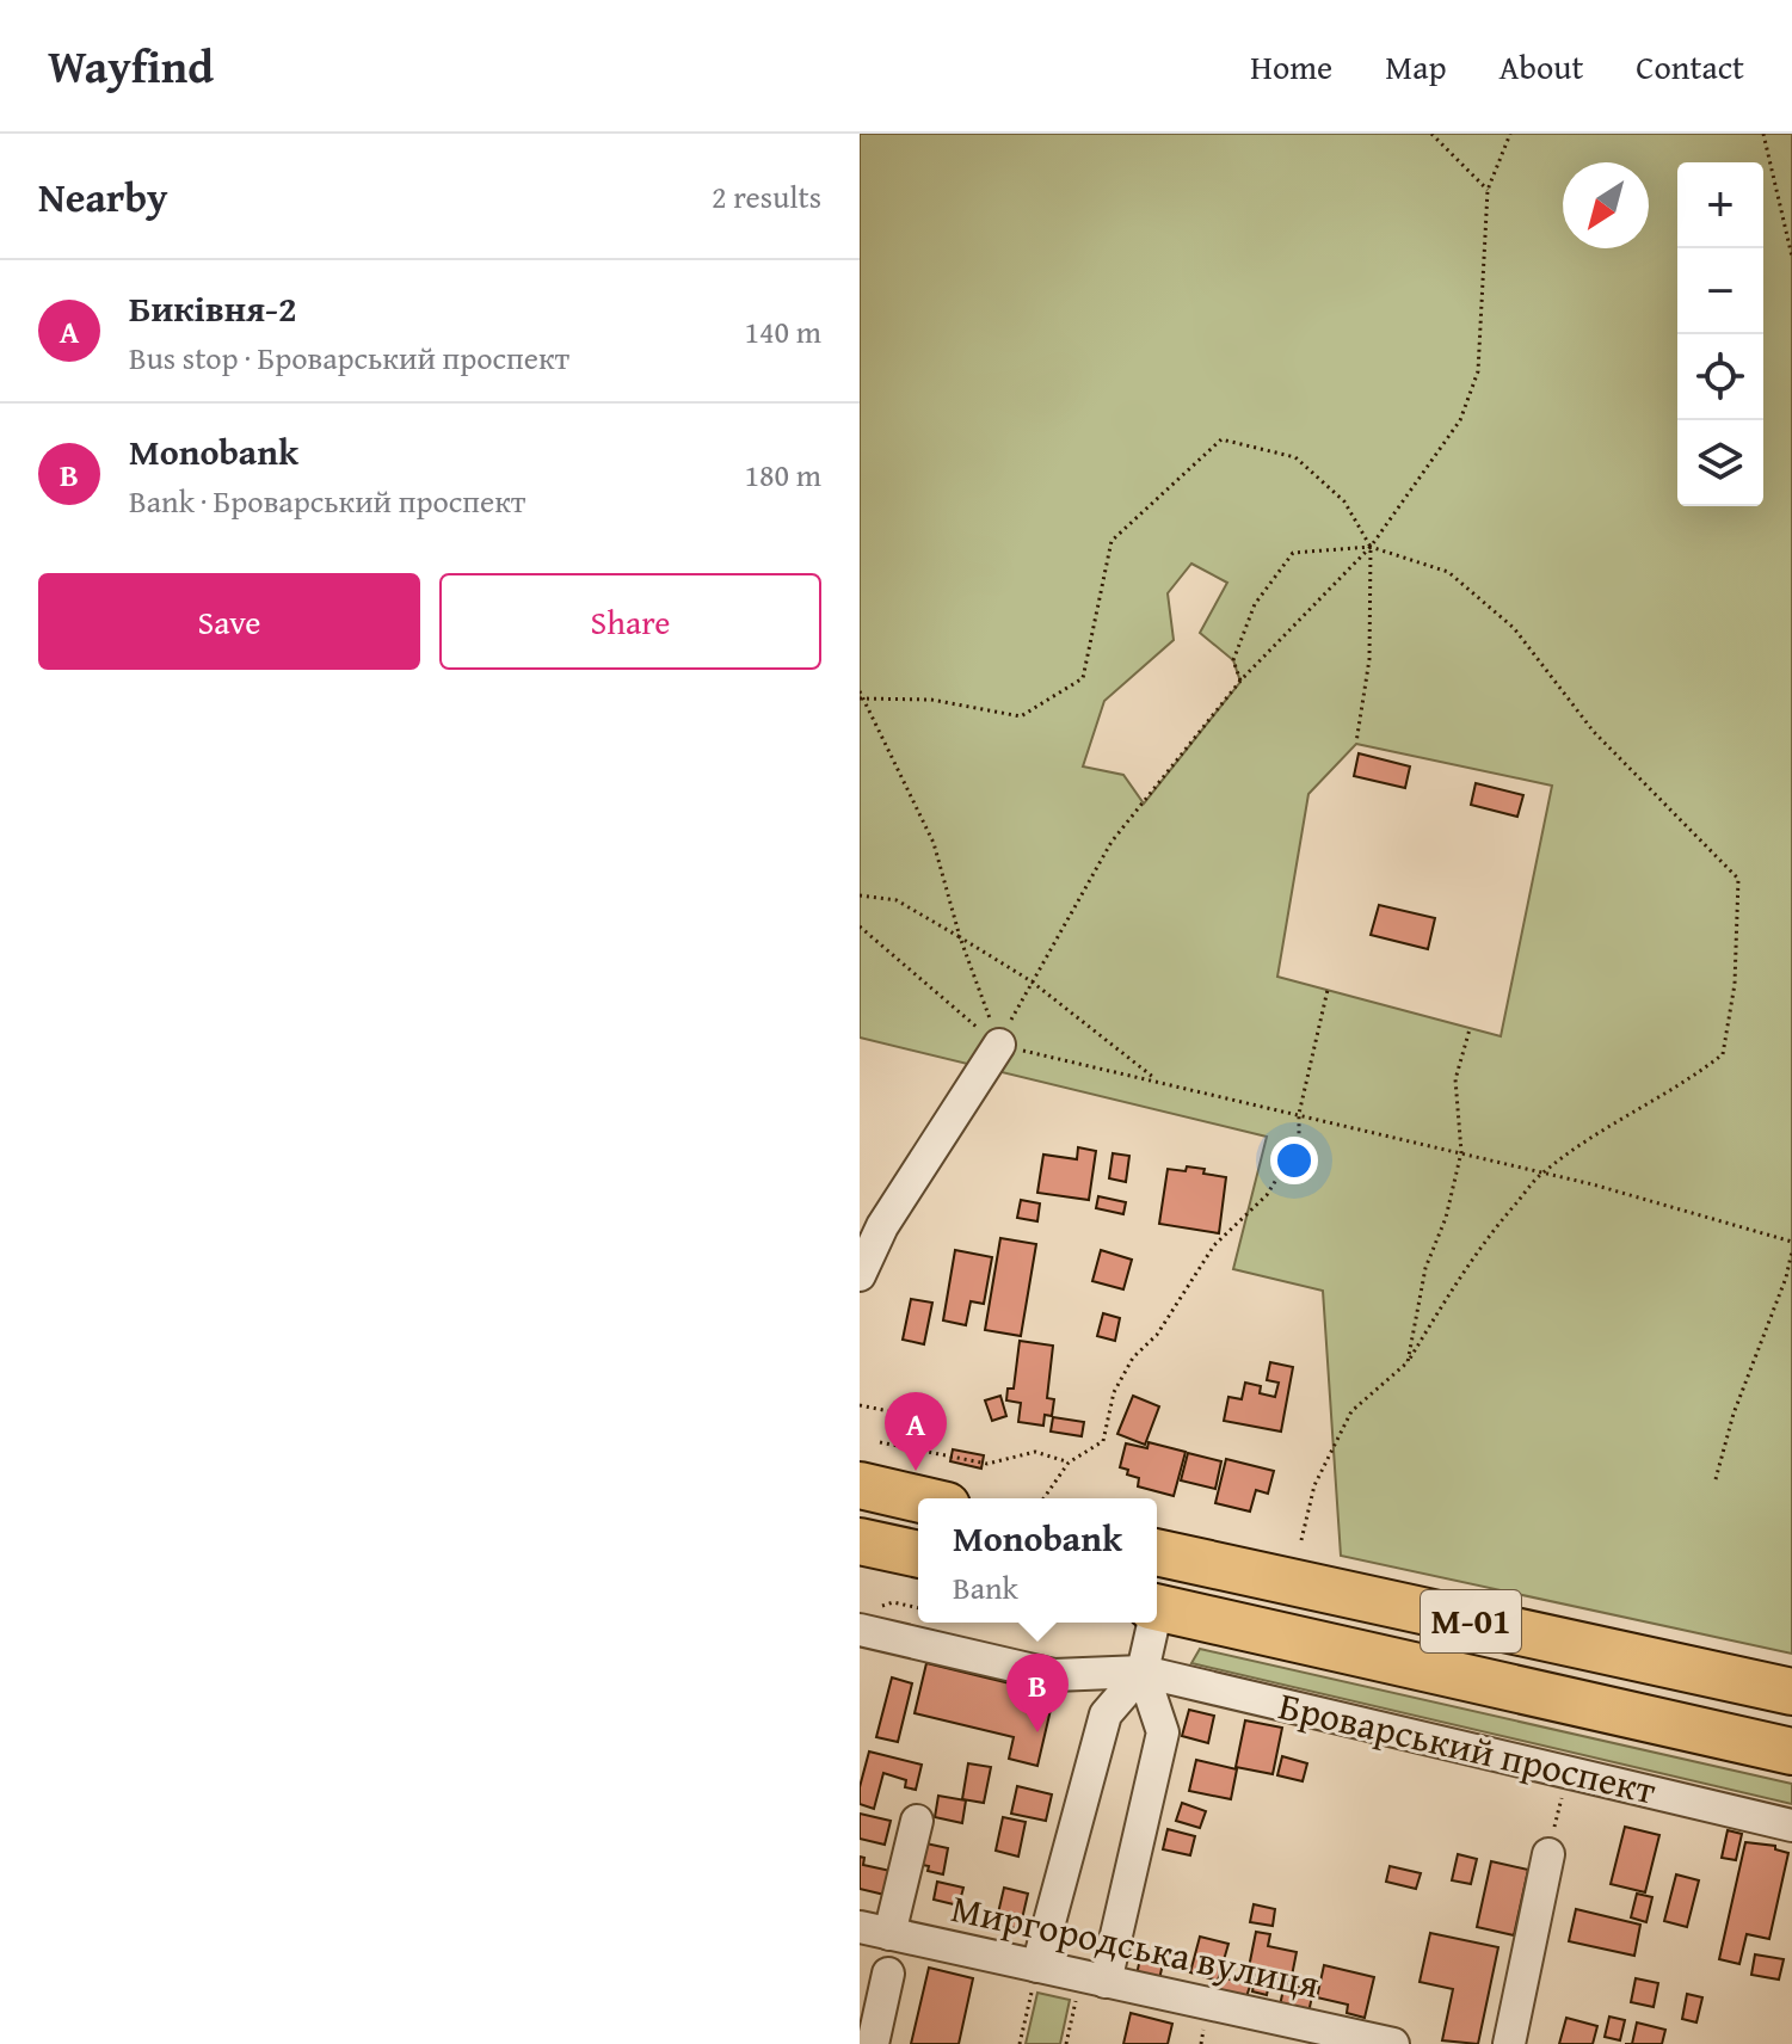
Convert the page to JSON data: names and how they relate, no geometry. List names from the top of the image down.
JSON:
{
  "streets": {
    "highway": ["М-01", "Броварський проспект"],
    "street": ["Миргородська вулиця"]
  },
  "north": "bottom left",
  "page": {
    "header": "Wayfind",
    "nav": [
      "Home",
      "Map",
      "About",
      "Contact"
    ],
    "heading": ["Nearby", "2 results"],
    "map_buttons": ["+", "−"],
    "list": [
      {
        "mark": "A",
        "name": "Бикiвня-2",
        "note": "Bus stop · Броварський проспект",
        "value": "140 m"
      },
      {
        "mark": "B",
        "name": "Monobank",
        "note": "Bank · Броварський проспект",
        "value": "180 m"
      }
    ],
    "buttons": ["Save", "Share"],
    "pins": ["A", "B"],
    "popup": ["Monobank", "Bank"]
  }
}
